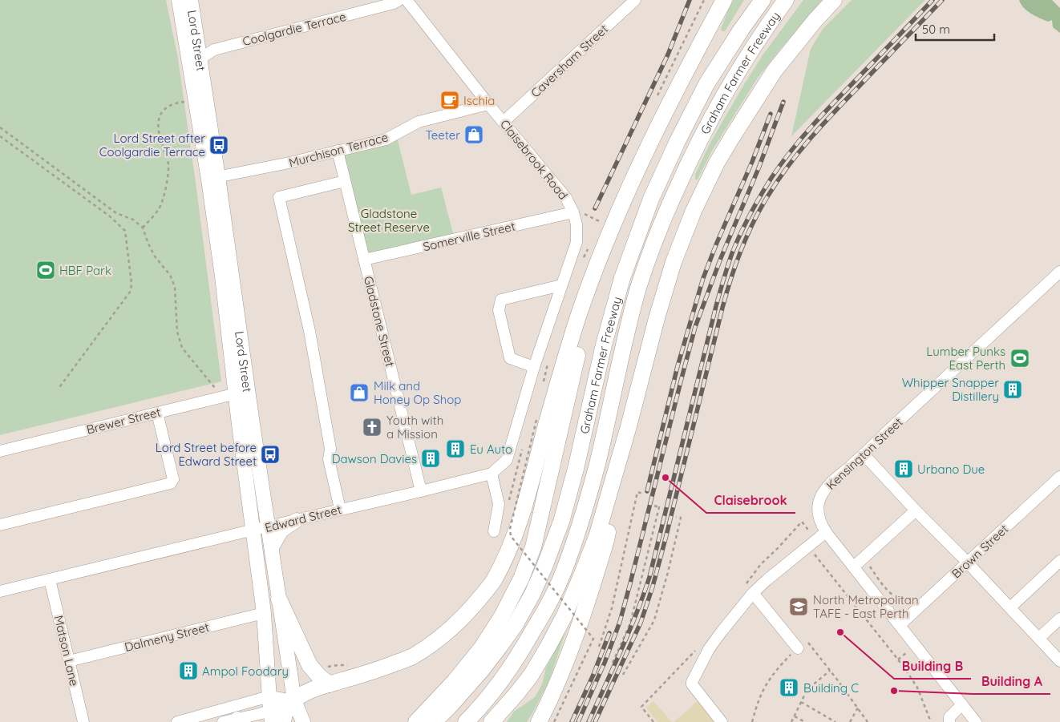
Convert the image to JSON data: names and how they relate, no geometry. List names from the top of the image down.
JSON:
{
  "streets": {
    "highway": ["Graham Farmer Freeway"],
    "main road": ["Lord Street"],
    "street": [
      "Coolgardie Terrace",
      "Caversham Street",
      "Murchison Terrace",
      "Claisebrook Road",
      "Somerville Street",
      "Gladstone Street",
      "Brewer Street",
      "Kensington Street",
      "Edward Street",
      "Brown Street",
      "Dalmeny Street",
      "Matson Lane"
    ]
  },
  "crossings": [
    ["Coolgardie Terrace", "Lord Street"],
    ["Lord Street", "Murchison Terrace"],
    ["Lord Street", "Brewer Street"],
    ["Lord Street", "Edward Street"],
    ["Lord Street", "Dalmeny Street"],
    ["Caversham Street", "Claisebrook Road"],
    ["Murchison Terrace", "Claisebrook Road"],
    ["Murchison Terrace", "Gladstone Street"],
    ["Claisebrook Road", "Somerville Street"],
    ["Claisebrook Road", "Edward Street"],
    ["Somerville Street", "Gladstone Street"],
    ["Gladstone Street", "Edward Street"],
    ["Edward Street", "Matson Lane"],
    ["Dalmeny Street", "Matson Lane"]
  ],
  "parks": ["Gladstone Street Reserve"],
  "places": {
    "cafe": ["Ischia"],
    "shop": ["Teeter", "Milk and Honey Op Shop"],
    "bus stop": ["Lord Street after Coolgardie Terrace", "Lord Street before Edward Street"],
    "sports": ["HBF Park", "Lumber Punks East Perth"],
    "building": [
      "Whipper Snapper Distillery",
      "Eu Auto",
      "Dawson Davies",
      "Urbano Due",
      "Ampol Foodary",
      "Building C"
    ],
    "church": ["Youth with a Mission"],
    "other": ["Claisebrook", "Building B", "Building A"],
    "school or university": ["North Metropolitan TAFE - East Perth"]
  },
  "scale_bar": "50 m"
}
